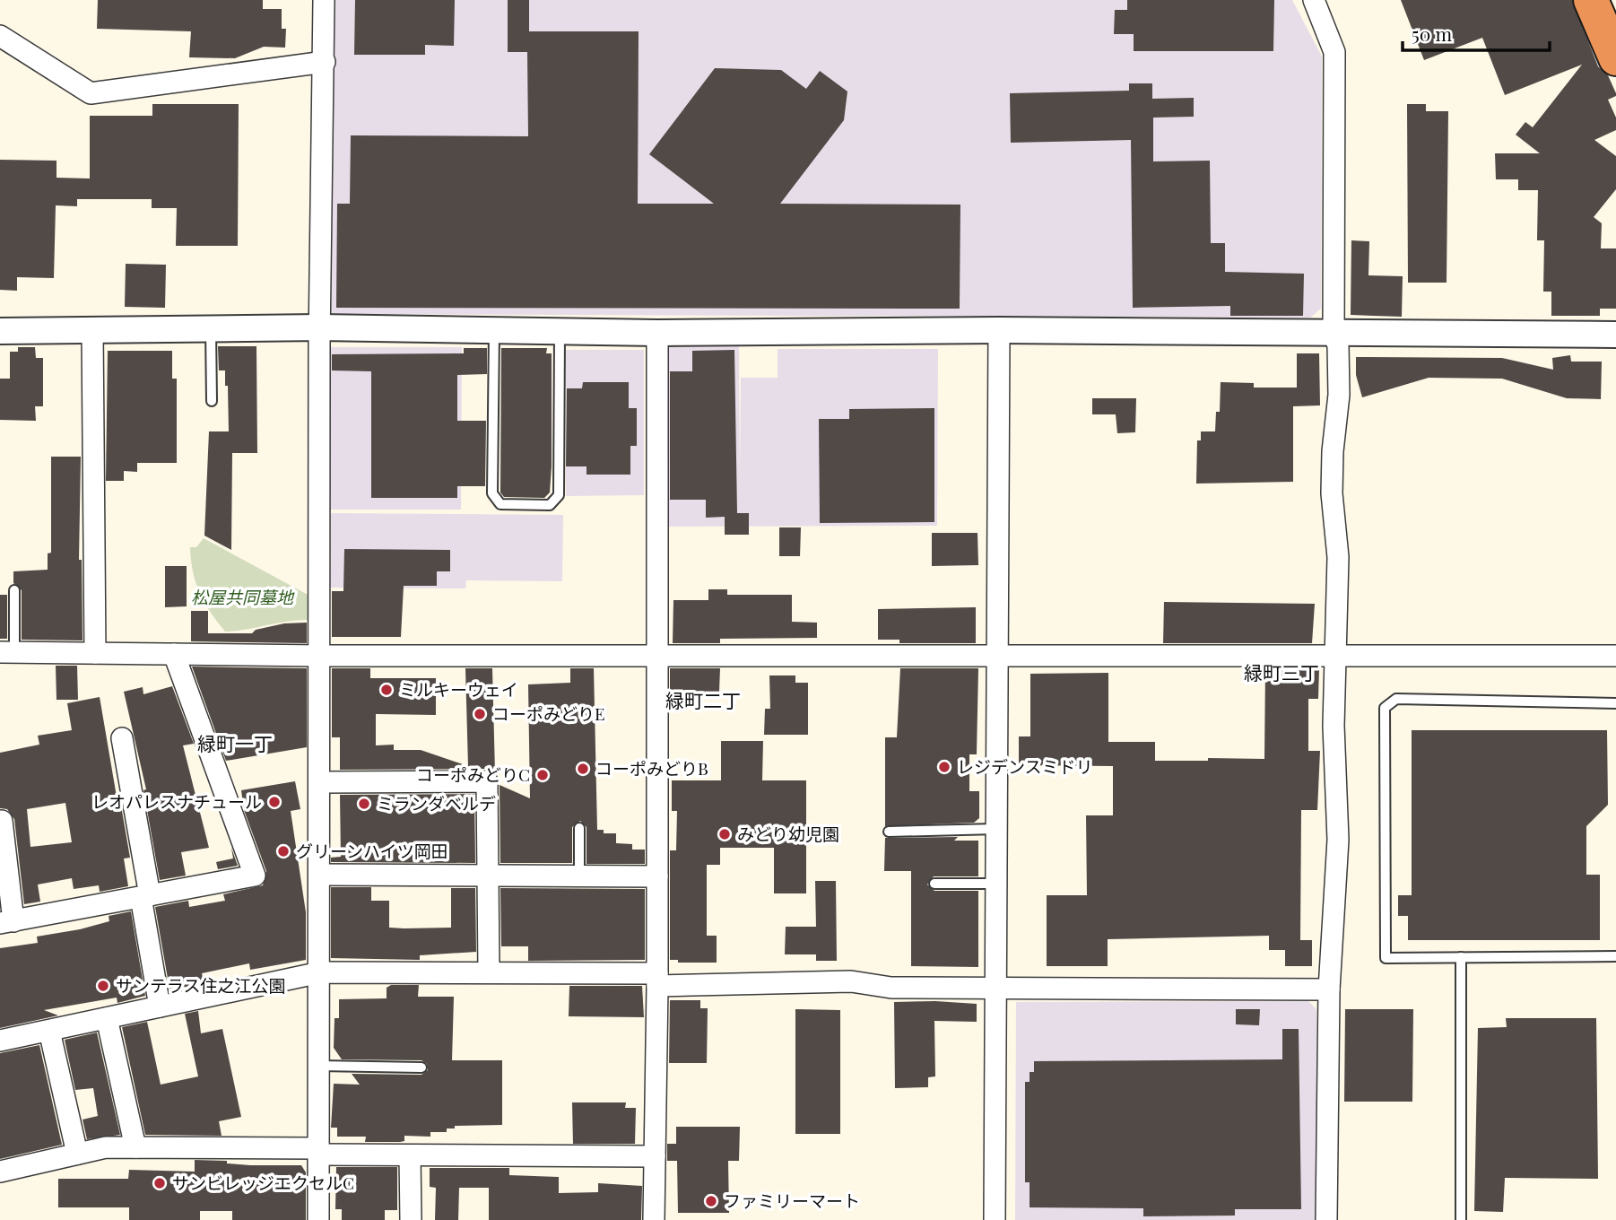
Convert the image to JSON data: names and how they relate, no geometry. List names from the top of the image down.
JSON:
{
  "districts": ["緑町三丁", "緑町二丁", "緑町一丁"],
  "parks": ["松屋共同墓地"],
  "places": [
    "ミルキーウェイ",
    "コーポみどりE",
    "レジデンスミドリ",
    "コーポみどりB",
    "コーポみどりC",
    "レオパレスナチュール",
    "ミランダベルデ",
    "みどり幼児園",
    "グリーンハイツ岡田",
    "サンテラス住之江公園",
    "サンビレッジエクセルC",
    "ファミリーマート"
  ],
  "scale_bar": "50 m"
}
